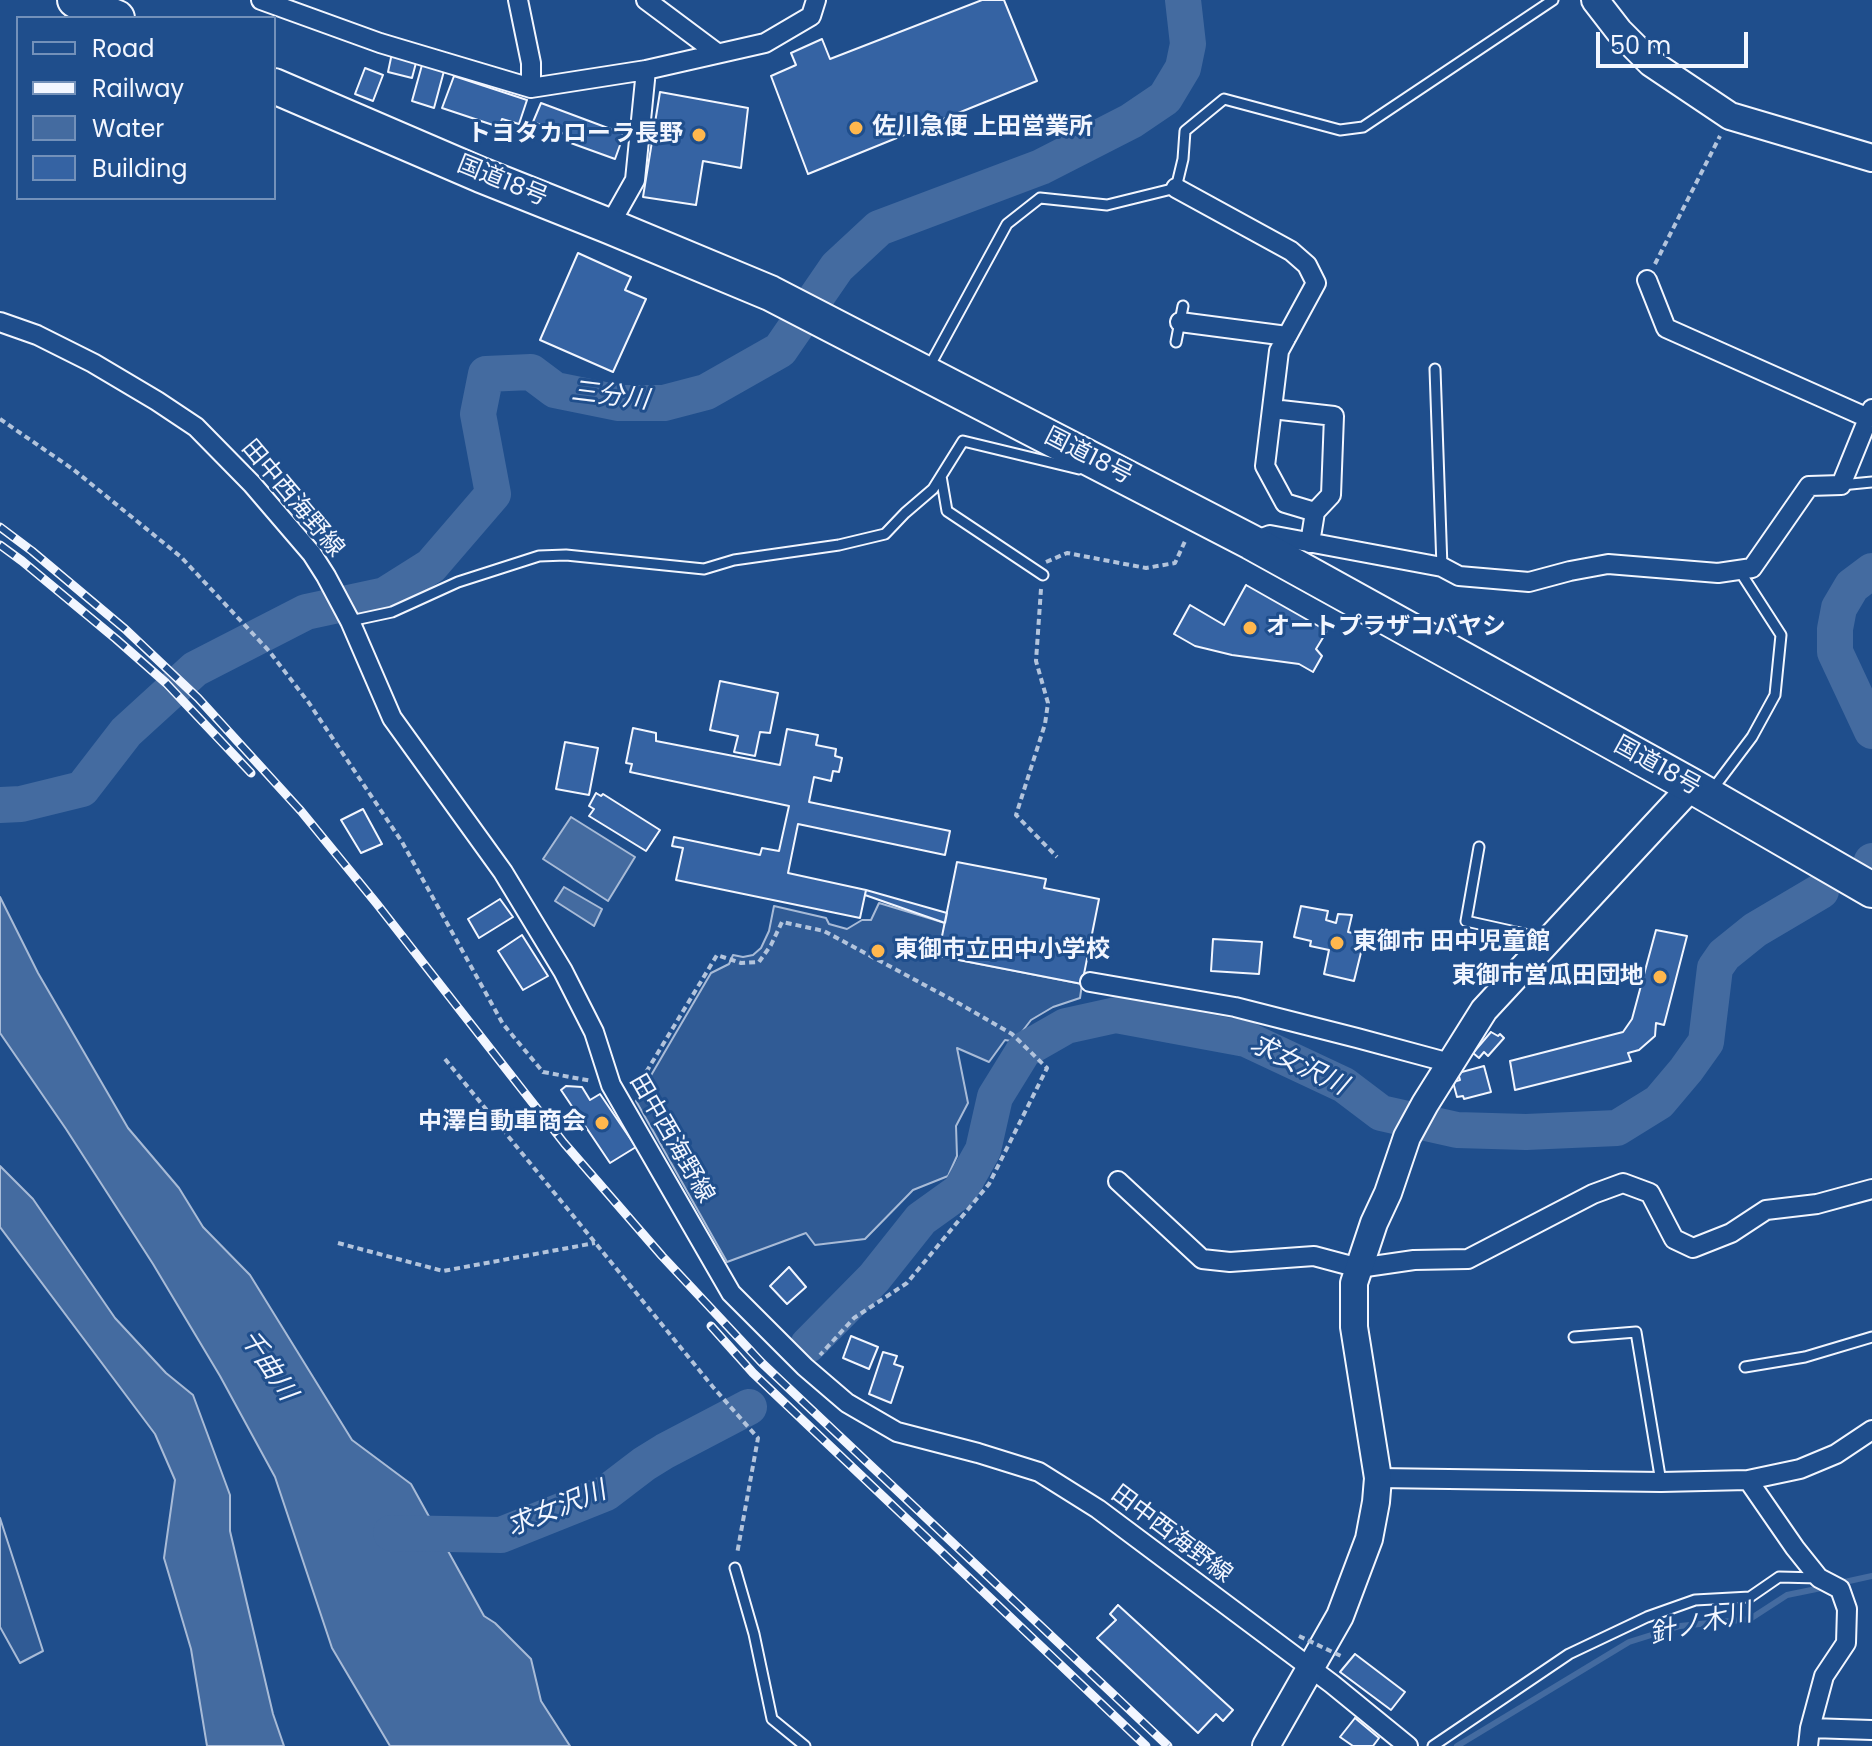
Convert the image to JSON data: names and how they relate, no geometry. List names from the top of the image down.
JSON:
{
  "streets": {
    "highway": ["国道18号"],
    "street": ["田中西海野線"]
  },
  "water": [
    "三分川",
    "求女沢川",
    "千曲川",
    "針ノ木川"
  ],
  "places": [
    "佐川急便 上田営業所",
    "トヨタカローラ長野",
    "オートプラザコバヤシ",
    "東御市 田中児童館",
    "東御市立田中小学校",
    "東御市営瓜田団地",
    "中澤自動車商会"
  ],
  "legend": [
    "Road",
    "Railway",
    "Water",
    "Building"
  ],
  "scale_bar": "50 m"
}
